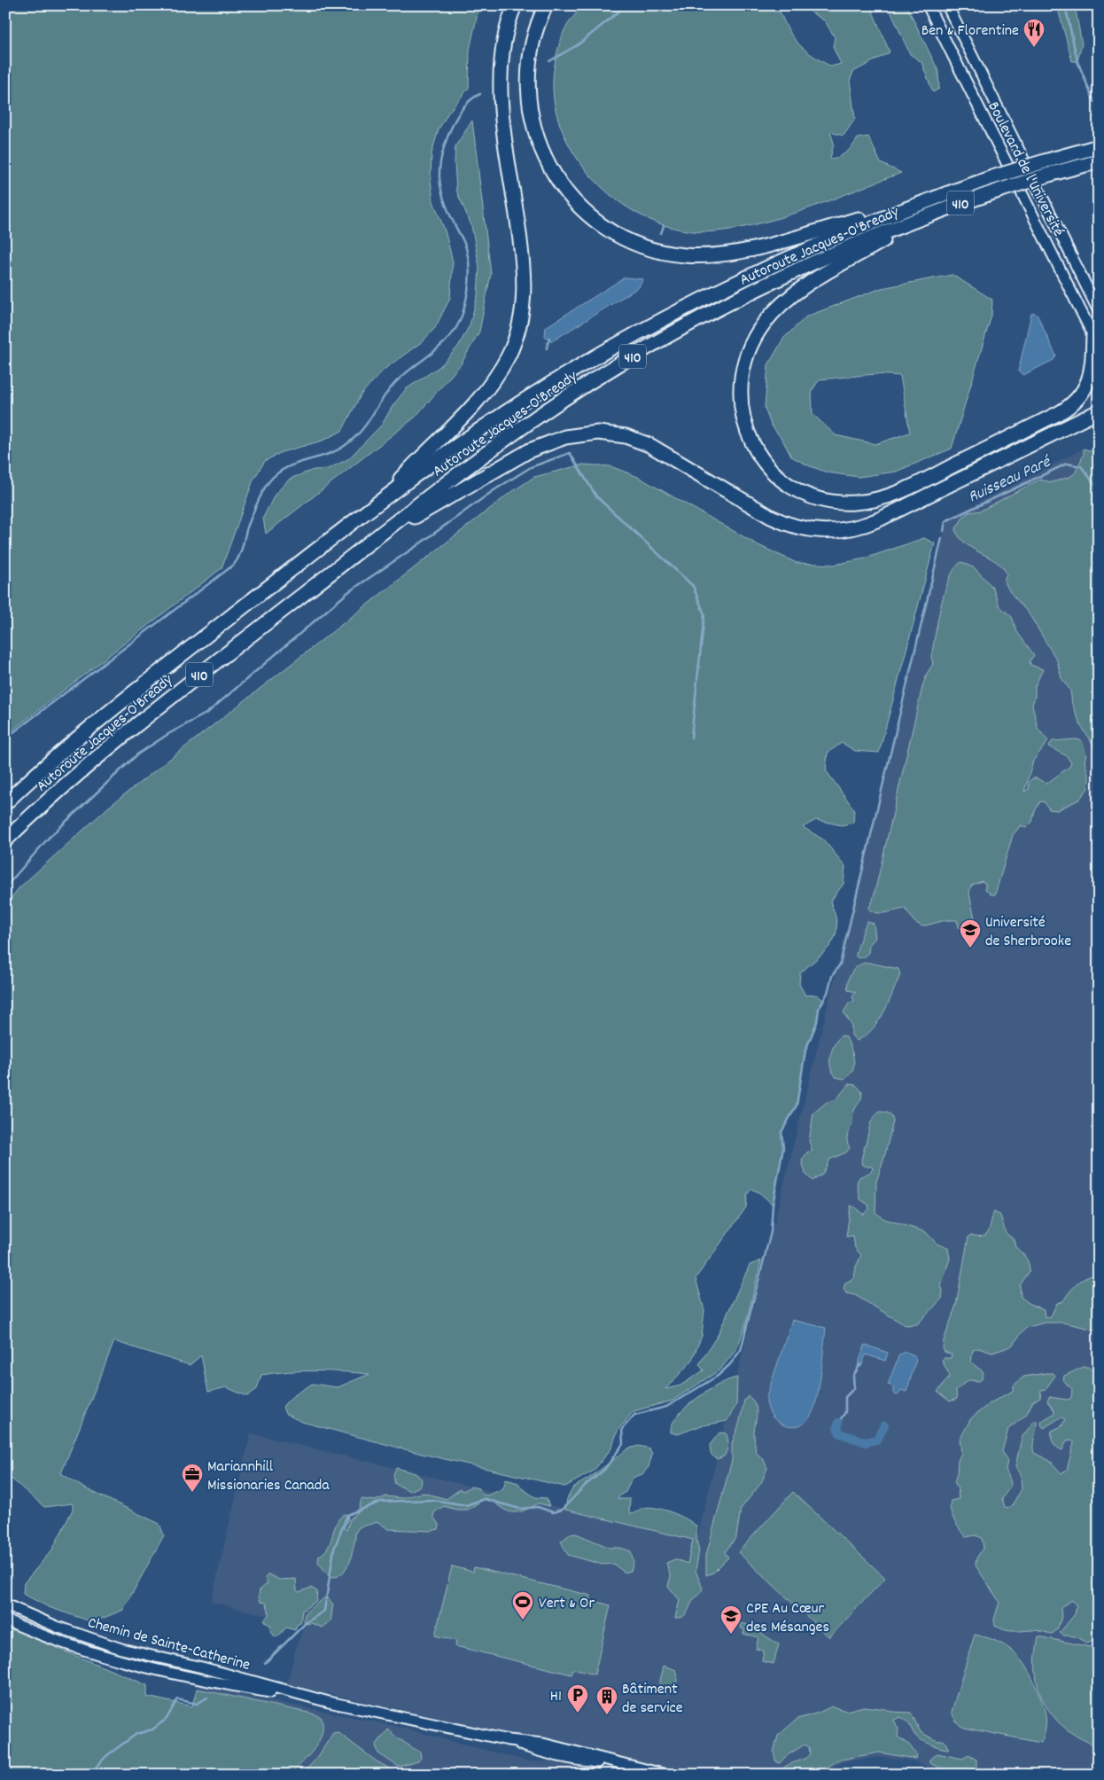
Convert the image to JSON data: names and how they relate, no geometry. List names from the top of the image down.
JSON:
{
  "streets": {
    "highway": ["410", "Autoroute Jacques-O'Bready"],
    "main road": ["Boulevard de l'Université", "Chemin de Sainte-Catherine"]
  },
  "water": ["Ruisseau Paré"],
  "places": {
    "restaurant": ["Ben & Florentine"],
    "school or university": ["Université de Sherbrooke", "CPE Au Cœur des Mésanges"],
    "office": ["Mariannhill Missionaries Canada"],
    "sports": ["Vert & Or"],
    "parking": ["H1"],
    "building": ["Bâtiment de service"]
  }
}
